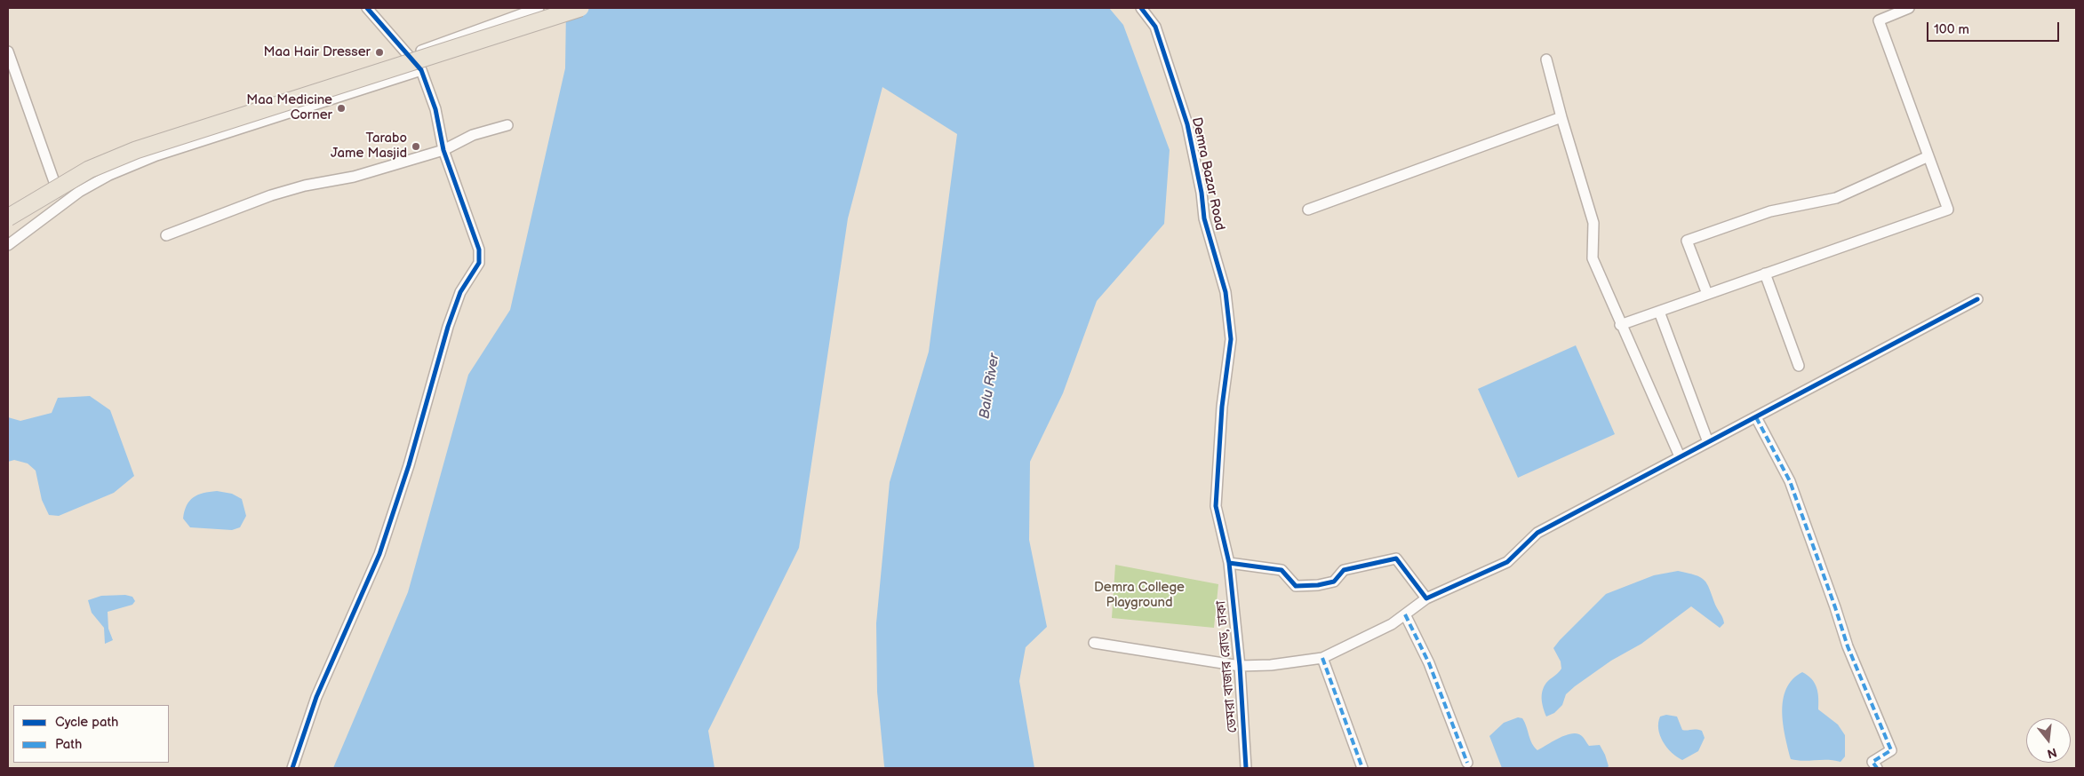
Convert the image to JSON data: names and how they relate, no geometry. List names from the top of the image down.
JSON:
{
  "streets": {
    "street": ["Demra Bazar Road", "ডেমরা বাজার রোড, ঢাকা"]
  },
  "crossings": [
    ["Demra Bazar Road", "ডেমরা বাজার রোড, ঢাকা"]
  ],
  "water": ["Balu River"],
  "parks": ["Demra College Playground"],
  "places": ["Maa Hair Dresser", "Maa Medicine Corner", "Tarabo Jame Masjid"],
  "legend": ["Cycle path", "Path"],
  "scale_bar": "100 m",
  "north": "bottom"
}
